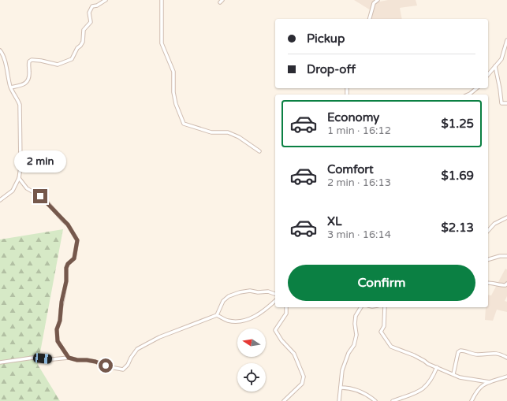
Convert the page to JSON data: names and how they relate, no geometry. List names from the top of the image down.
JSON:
{
  "north": "left",
  "page": {
    "banner": ["Pickup", "Drop-off"],
    "list": [
      {
        "name": "Economy",
        "note": "1 min · 16:12",
        "value": "$1.25"
      },
      {
        "name": "Comfort",
        "note": "2 min · 16:13",
        "value": "$1.69"
      },
      {
        "name": "XL",
        "note": "3 min · 16:14",
        "value": "$2.13"
      }
    ],
    "bubble": "2 min",
    "buttons": "Confirm"
  }
}
